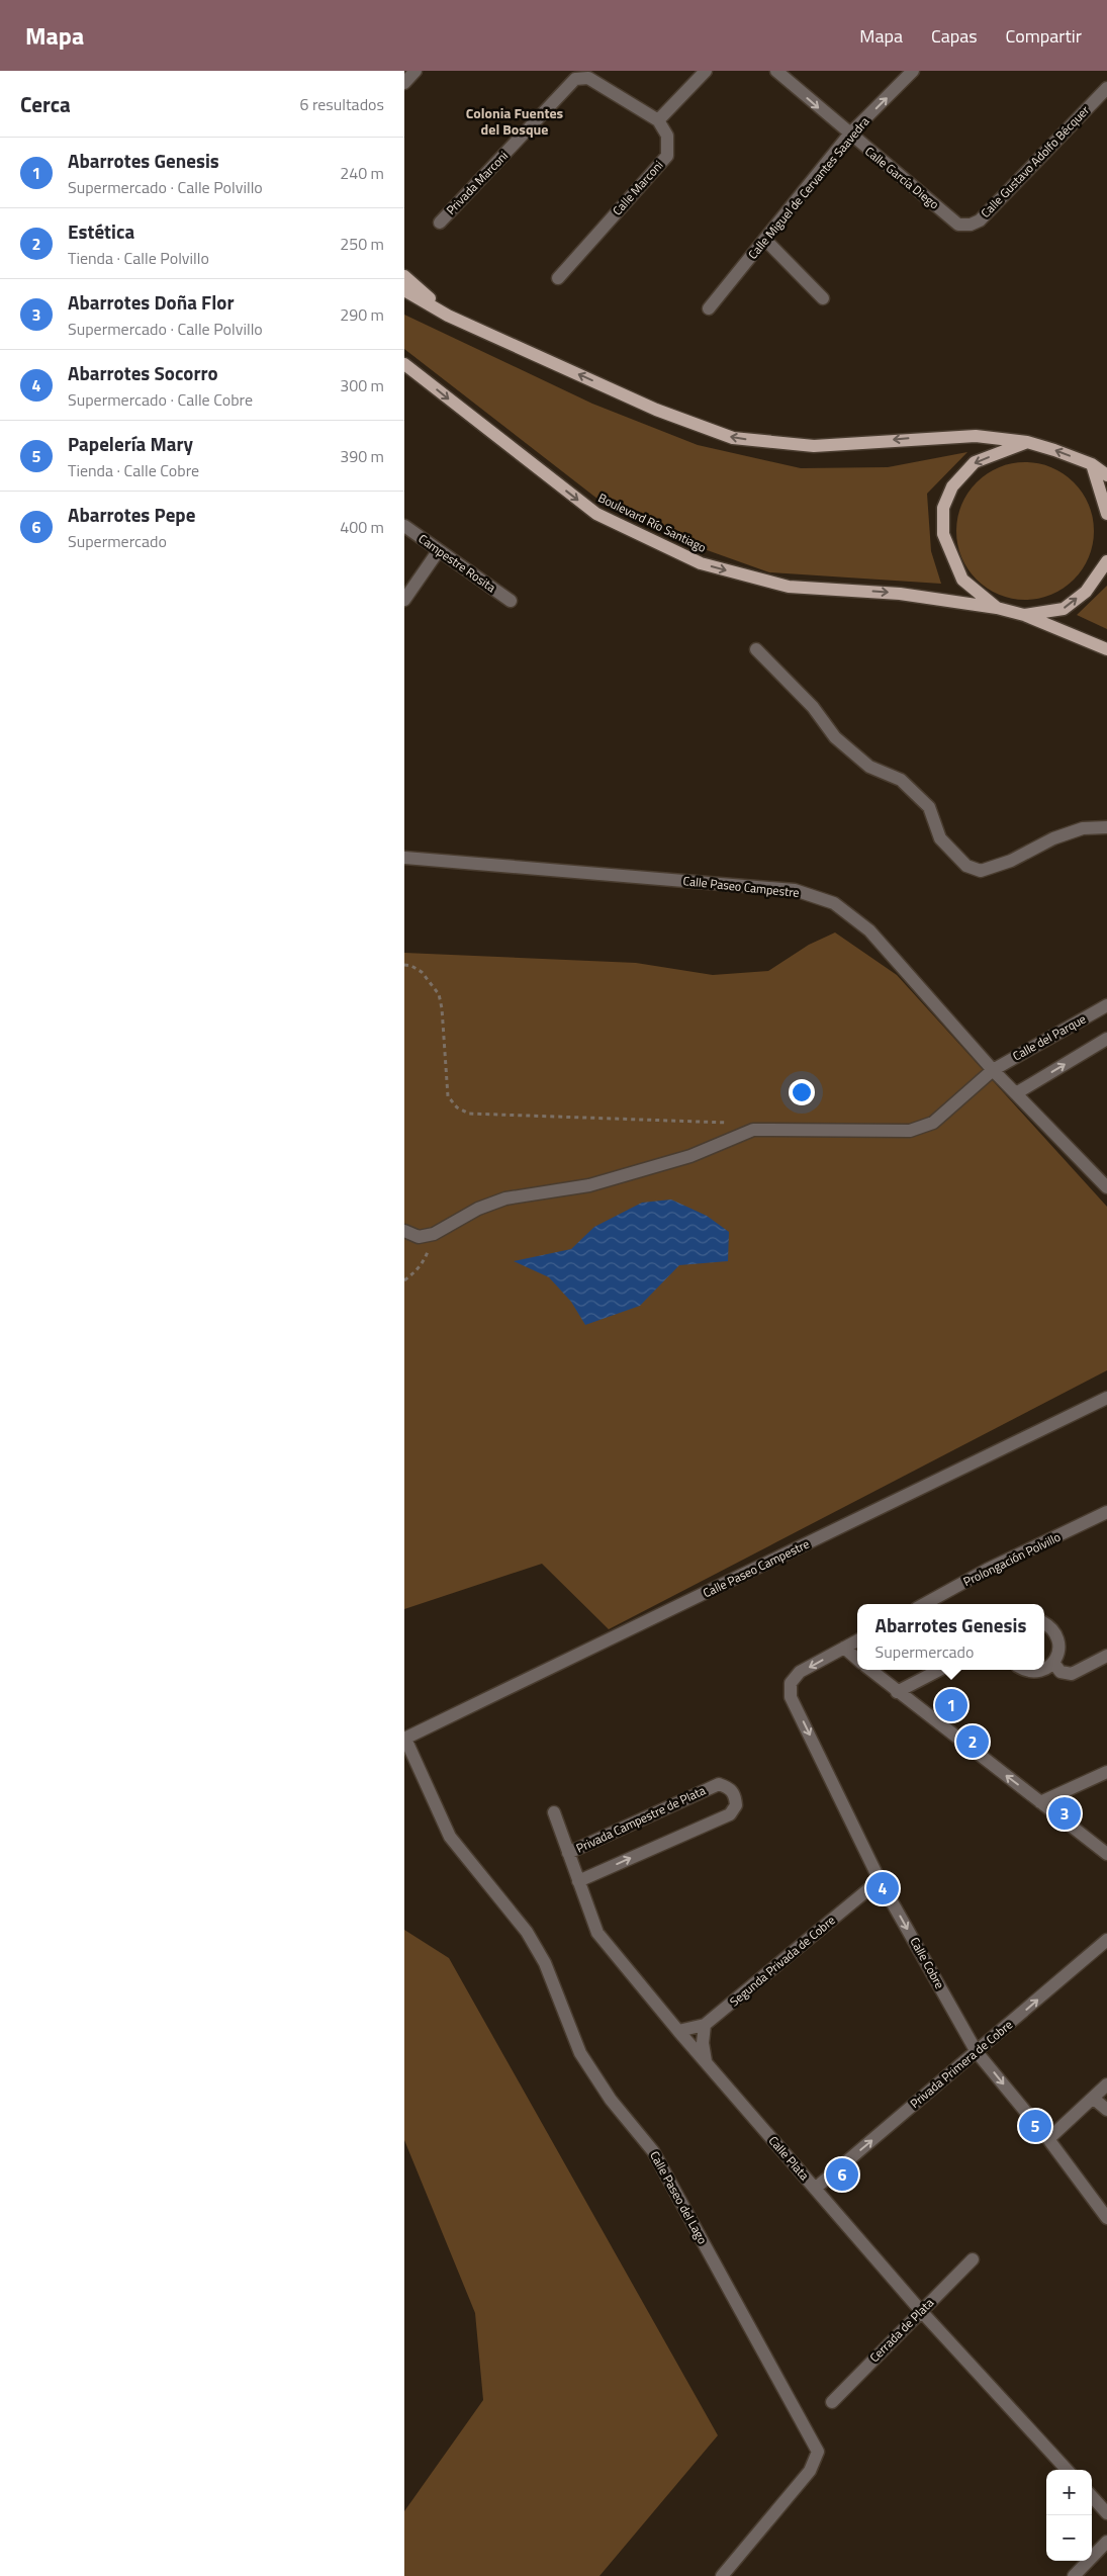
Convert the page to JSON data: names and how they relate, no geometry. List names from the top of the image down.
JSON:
{
  "streets": {
    "main road": ["Boulevard Río Santiago"],
    "street": [
      "Calle Gustavo Adolfo Bécquer",
      "Calle García Diego",
      "Privada Marconi",
      "Calle Marconi",
      "Calle Miguel de Cervantes Saavedra",
      "Campestre Rosita",
      "Calle Paseo Campestre",
      "Calle del Parque",
      "Prolongación Polvillo",
      "Privada Campestre de Plata",
      "Segunda Privada de Cobre",
      "Calle Cobre",
      "Privada Primera de Cobre",
      "Calle Plata",
      "Calle Paseo del Lago",
      "Cerrada de Plata"
    ]
  },
  "crossings": [
    ["Calle Gustavo Adolfo Bécquer", "Calle García Diego"],
    ["Calle García Diego", "Calle Miguel de Cervantes Saavedra"],
    ["Privada Marconi", "Calle Marconi"],
    ["Calle Paseo Campestre", "Calle del Parque"],
    ["Calle Paseo Campestre", "Calle Paseo del Lago"],
    ["Privada Campestre de Plata", "Calle Plata"],
    ["Segunda Privada de Cobre", "Calle Cobre"],
    ["Segunda Privada de Cobre", "Calle Plata"],
    ["Calle Cobre", "Privada Primera de Cobre"],
    ["Privada Primera de Cobre", "Calle Plata"],
    ["Calle Plata", "Cerrada de Plata"]
  ],
  "one_way": ["Calle García Diego", "Calle Cobre", "Privada Primera de Cobre"],
  "districts": ["Colonia Fuentes del Bosque"],
  "page": {
    "header": "Mapa",
    "nav": ["Mapa", "Capas", "Compartir"],
    "heading": ["Cerca", "6 resultados"],
    "list": [
      {
        "mark": "1",
        "name": "Abarrotes Genesis",
        "note": "Supermercado · Calle Polvillo",
        "value": "240 m"
      },
      {
        "mark": "2",
        "name": "Estética",
        "note": "Tienda · Calle Polvillo",
        "value": "250 m"
      },
      {
        "mark": "3",
        "name": "Abarrotes Doña Flor",
        "note": "Supermercado · Calle Polvillo",
        "value": "290 m"
      },
      {
        "mark": "4",
        "name": "Abarrotes Socorro",
        "note": "Supermercado · Calle Cobre",
        "value": "300 m"
      },
      {
        "mark": "5",
        "name": "Papelería Mary",
        "note": "Tienda · Calle Cobre",
        "value": "390 m"
      },
      {
        "mark": "6",
        "name": "Abarrotes Pepe",
        "note": "Supermercado",
        "value": "400 m"
      }
    ],
    "popup": ["Abarrotes Genesis", "Supermercado"],
    "pins": [
      "1",
      "2",
      "3",
      "4",
      "5",
      "6"
    ],
    "map_buttons": ["+", "−"]
  }
}
